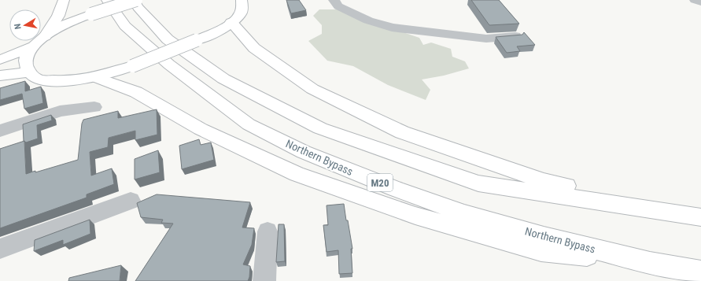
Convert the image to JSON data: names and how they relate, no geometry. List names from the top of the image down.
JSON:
{
  "streets": {
    "main road": ["Northern Bypass", "M20"]
  },
  "north": "left"
}
